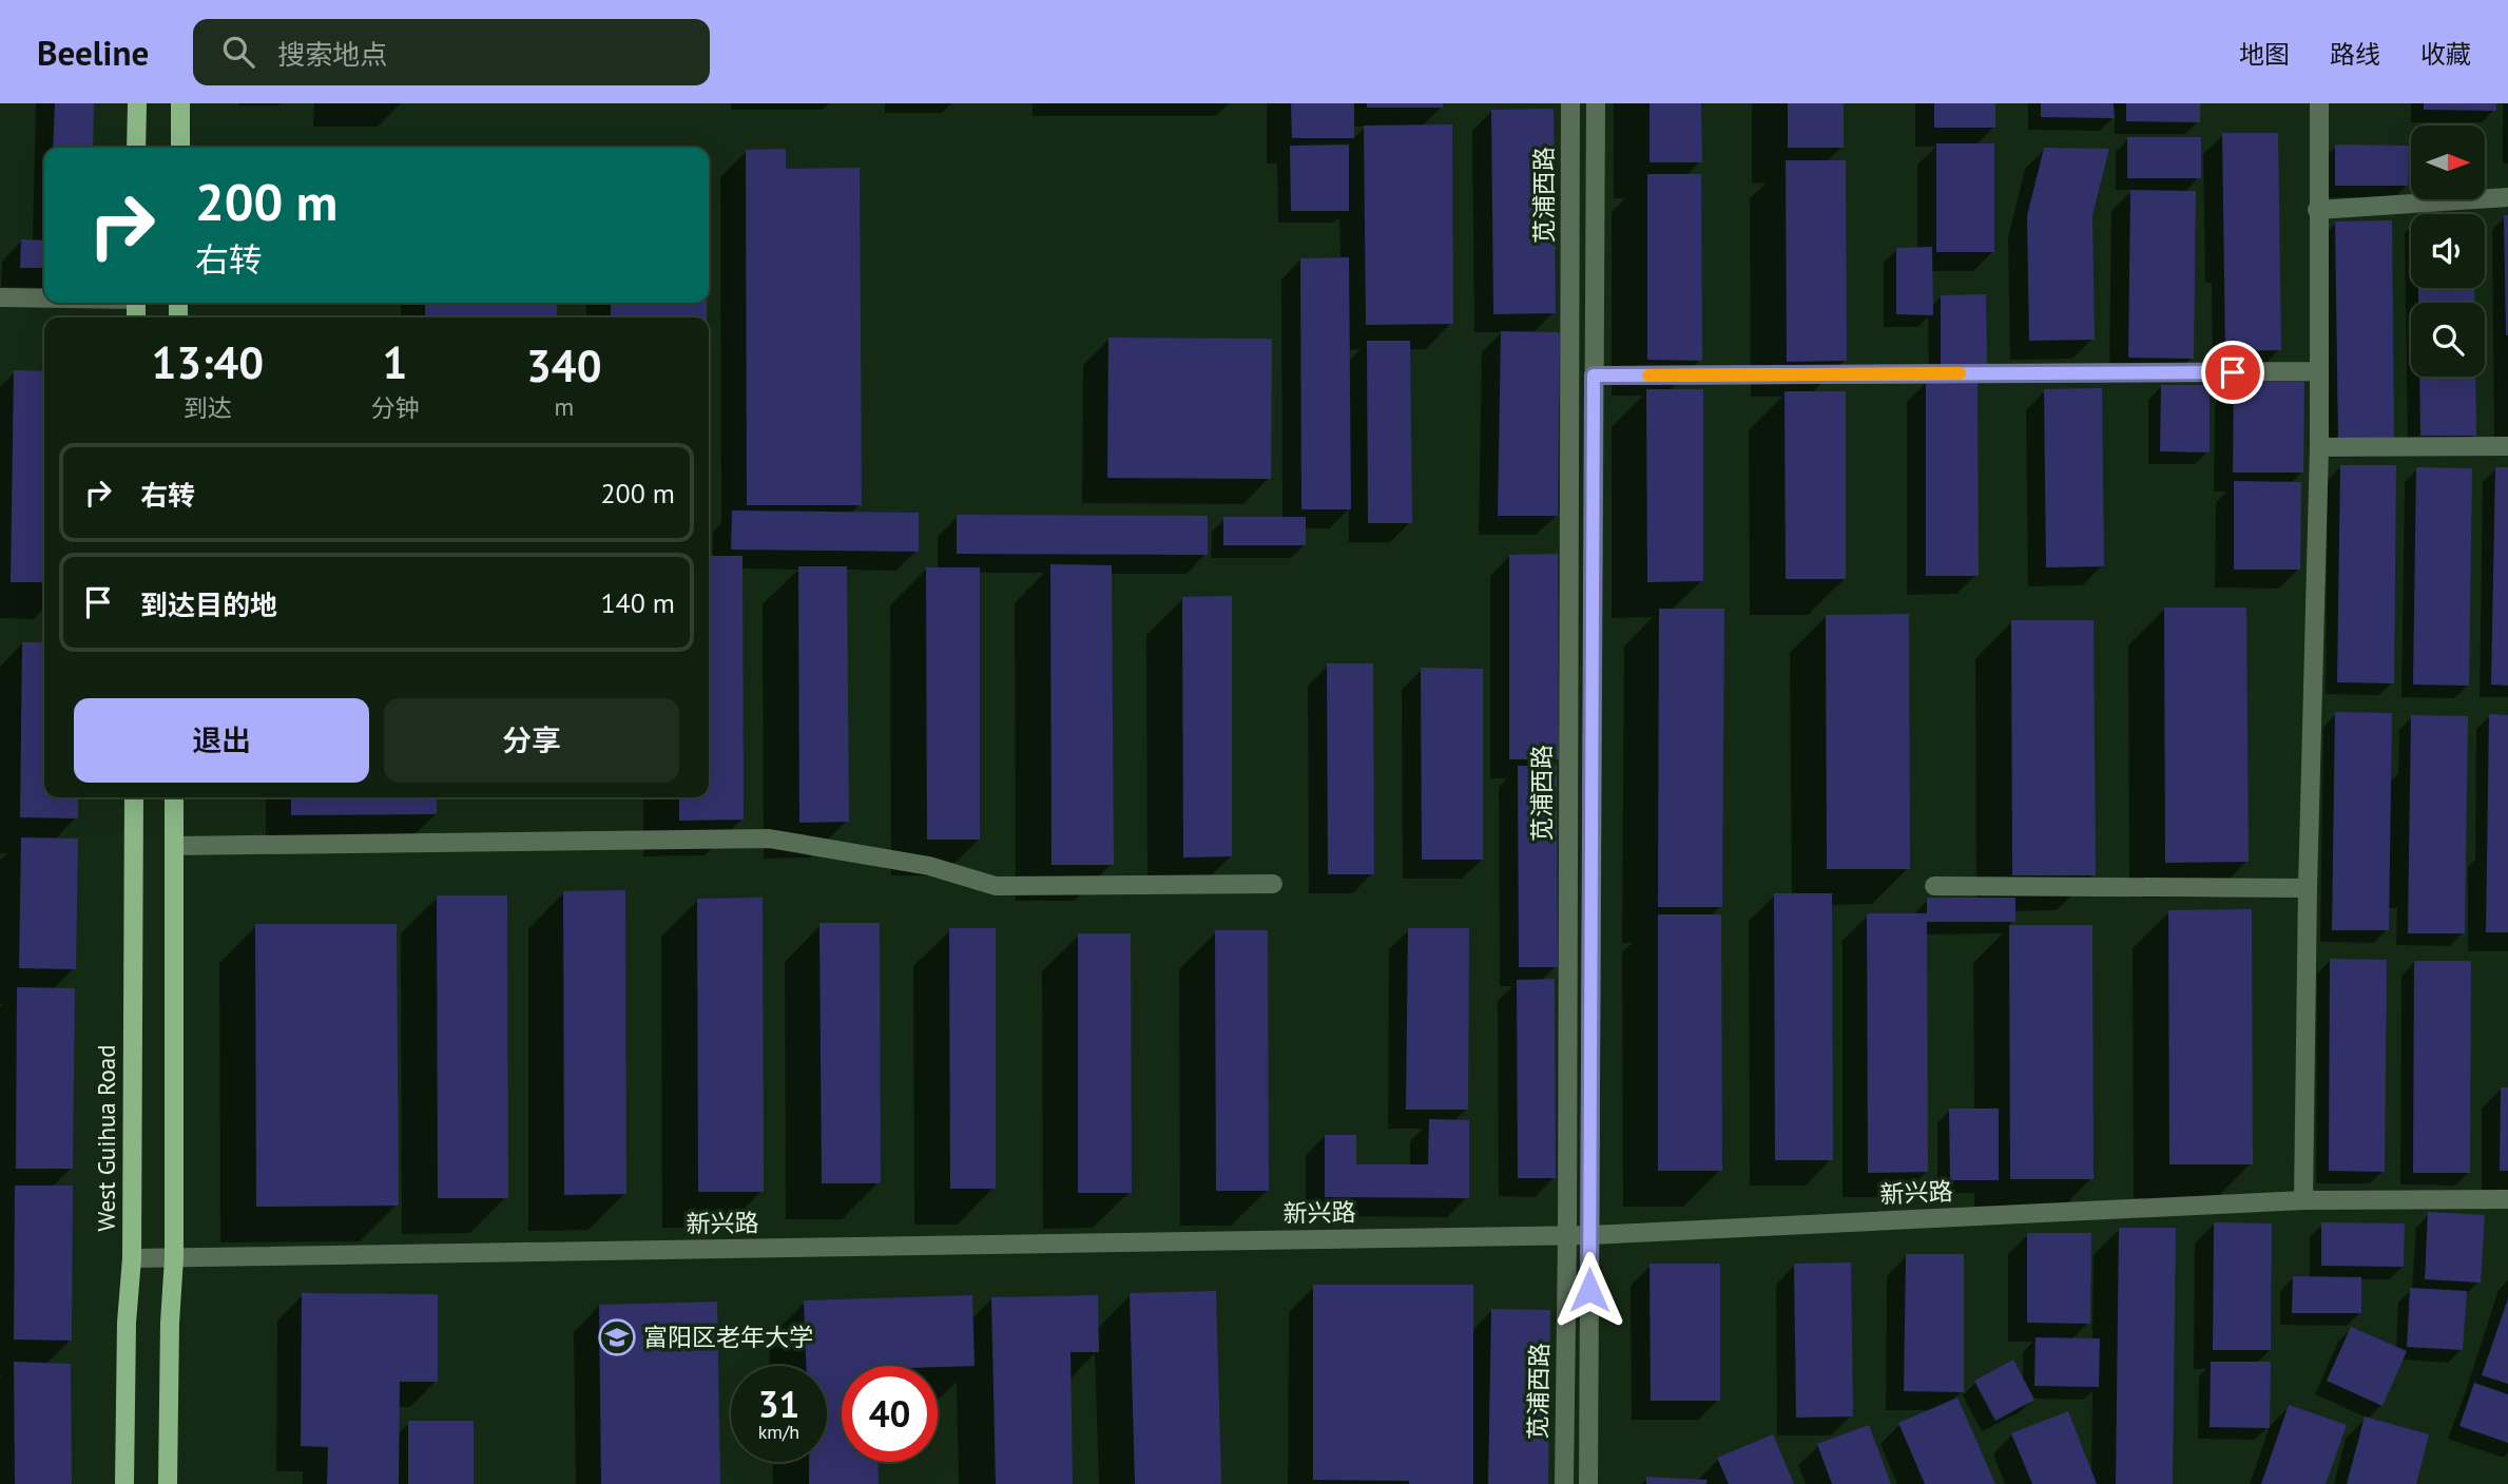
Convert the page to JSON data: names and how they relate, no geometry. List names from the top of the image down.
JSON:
{
  "streets": {
    "main road": ["West Guihua Road"],
    "street": ["苋浦西路", "新兴路"]
  },
  "crossings": [
    ["苋浦西路", "新兴路"],
    ["West Guihua Road", "新兴路"]
  ],
  "places": {
    "school or university": ["富阳区老年大学"]
  },
  "north": "right",
  "page": {
    "header": "Beeline",
    "search": "搜索地点",
    "nav": ["地图", "路线", "收藏"],
    "turn": ["200 m", "右转"],
    "eta": [
      "13:40",
      "到达",
      "1",
      "分钟",
      "340",
      "m"
    ],
    "list": [
      {
        "name": "右转",
        "value": "200 m"
      },
      {
        "name": "到达目的地",
        "value": "140 m"
      }
    ],
    "buttons": ["退出", "分享"],
    "speed": "31 km/h",
    "limit": "40"
  }
}
